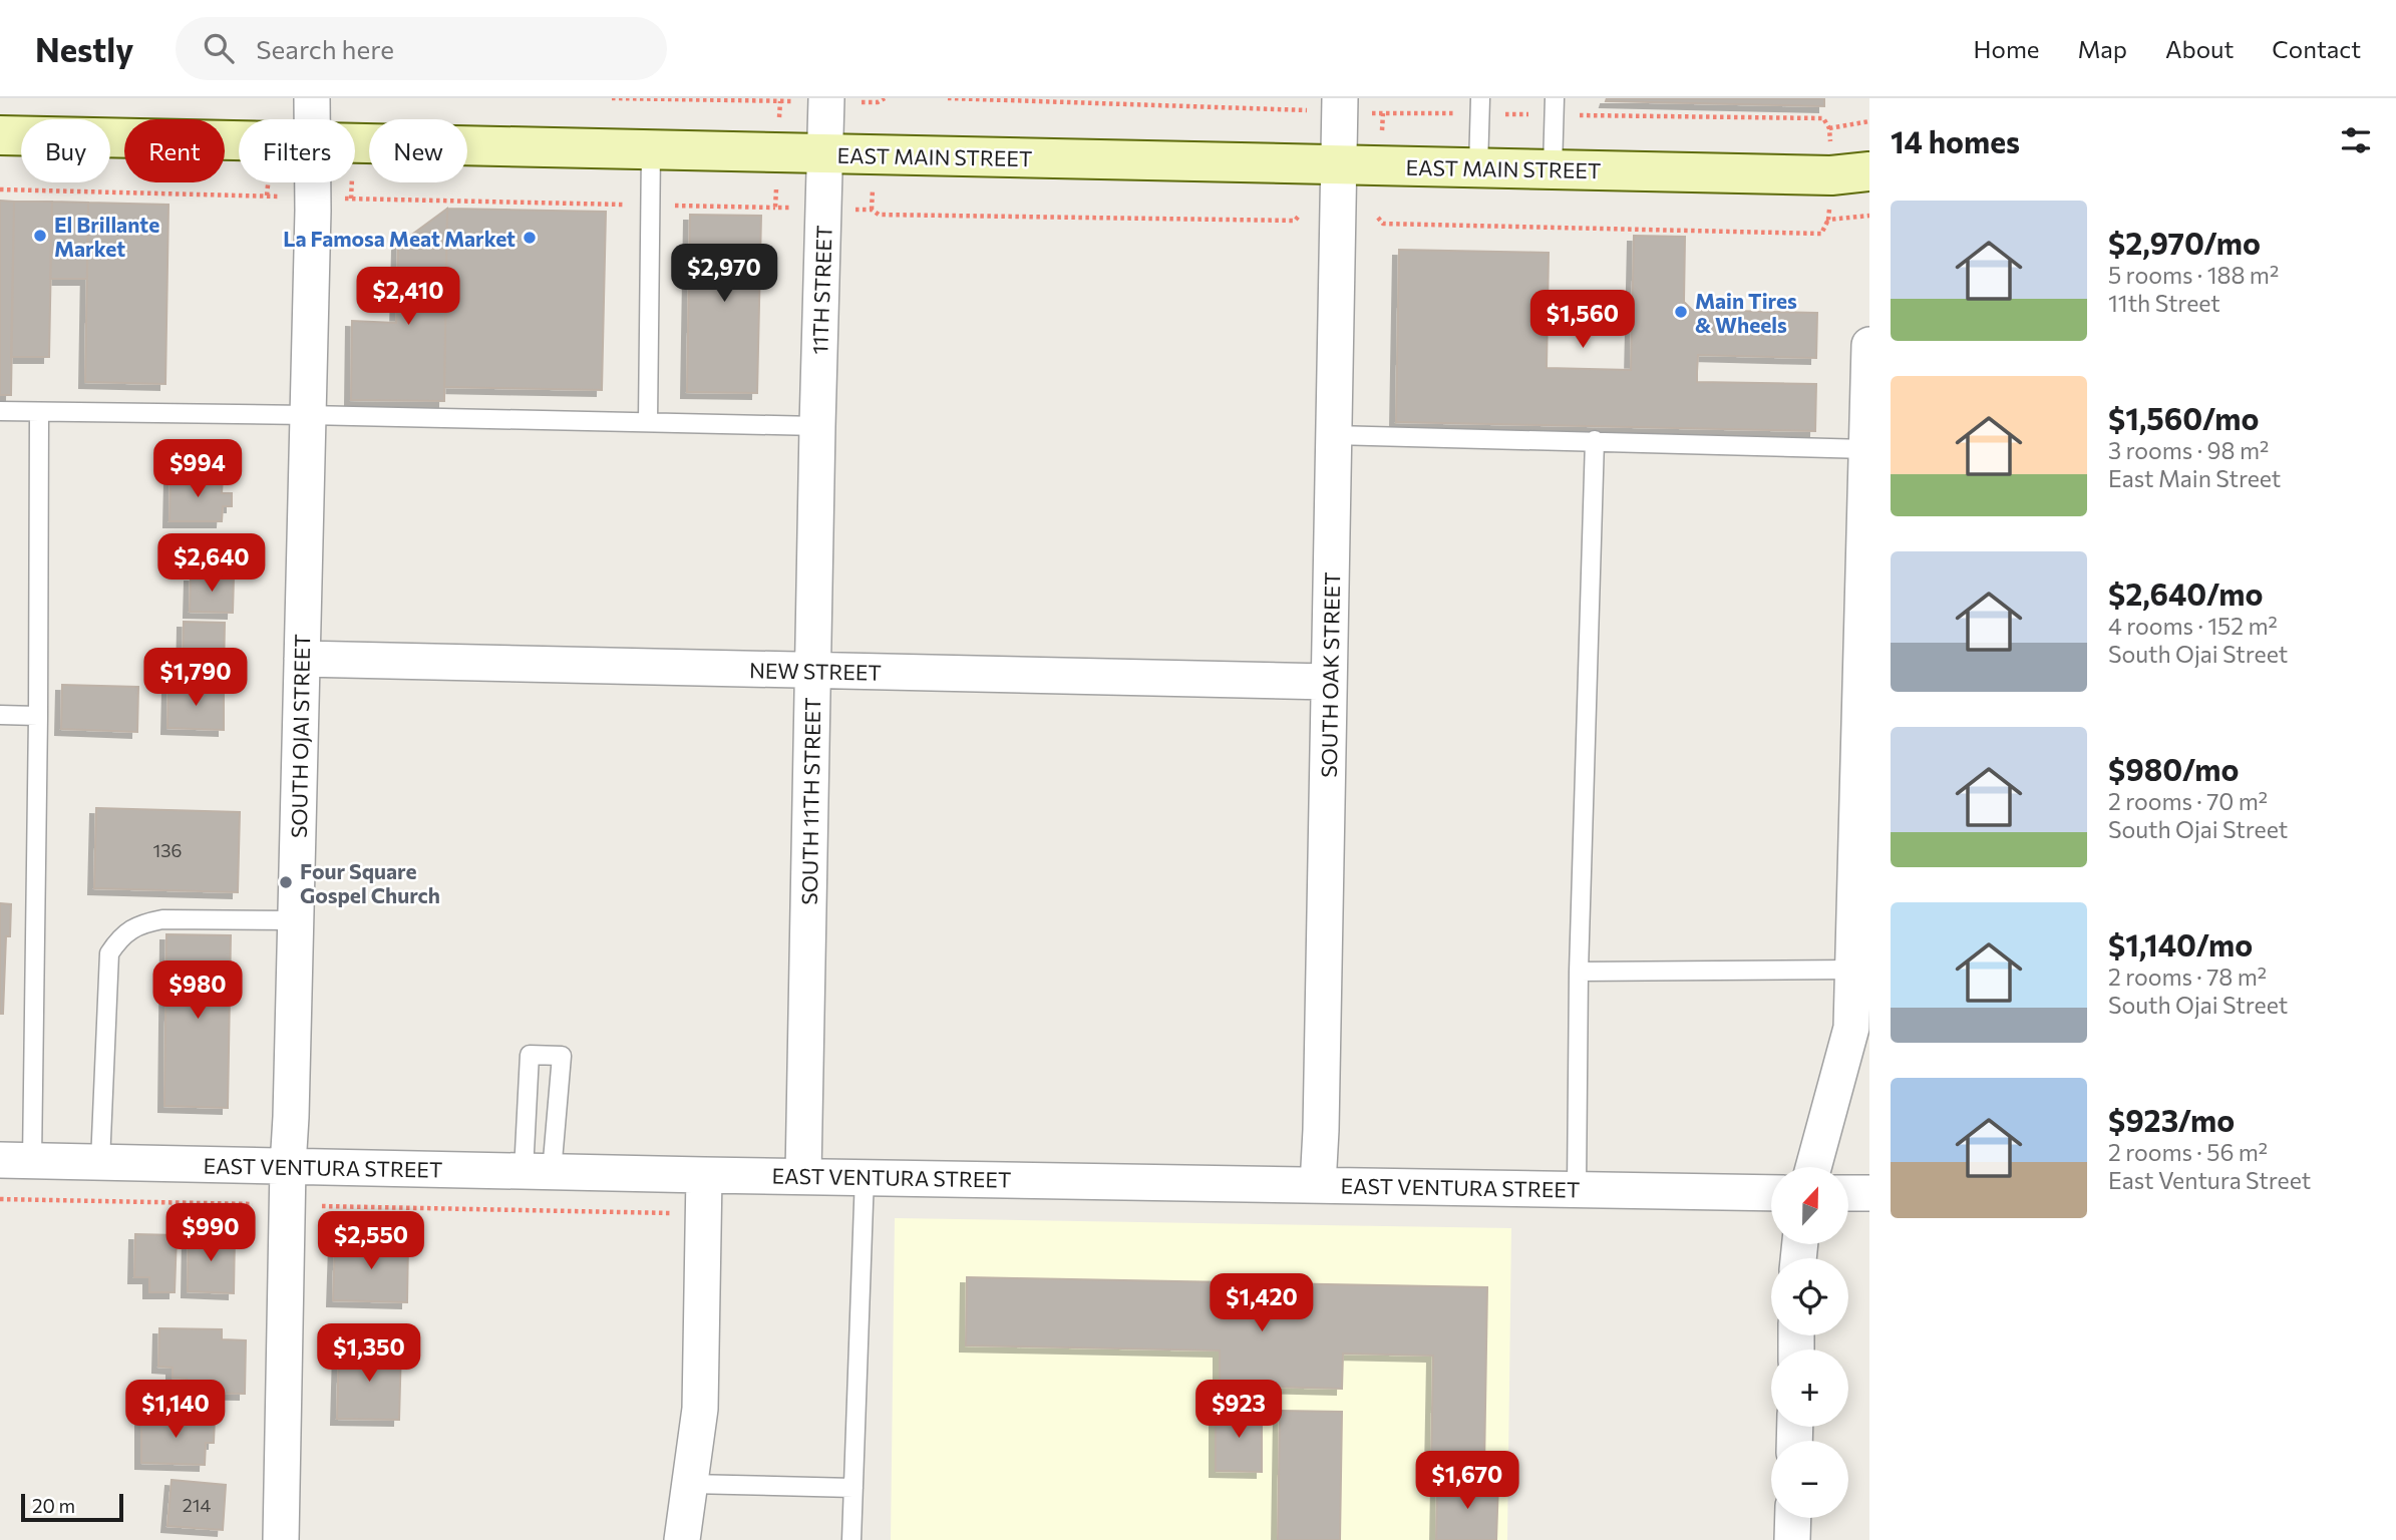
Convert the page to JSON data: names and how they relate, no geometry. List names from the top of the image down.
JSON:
{
  "streets": {
    "street": [
      "EAST MAIN STREET",
      "11TH STREET",
      "NEW STREET",
      "SOUTH OAK STREET",
      "SOUTH OJAI STREET",
      "SOUTH 11TH STREET",
      "EAST VENTURA STREET"
    ]
  },
  "crossings": [
    ["EAST MAIN STREET", "11TH STREET"],
    ["EAST MAIN STREET", "SOUTH OAK STREET"],
    ["11TH STREET", "SOUTH 11TH STREET"],
    ["NEW STREET", "SOUTH OAK STREET"],
    ["NEW STREET", "SOUTH OJAI STREET"],
    ["NEW STREET", "SOUTH 11TH STREET"],
    ["SOUTH OAK STREET", "EAST VENTURA STREET"],
    ["SOUTH OJAI STREET", "EAST VENTURA STREET"],
    ["SOUTH 11TH STREET", "EAST VENTURA STREET"]
  ],
  "places": [
    "El Brillante Market",
    "La Famosa Meat Market",
    "Main Tires & Wheels",
    "Four Square Gospel Church"
  ],
  "house_numbers": ["136", "214"],
  "scale_bar": "20 m",
  "north": "top",
  "page": {
    "header": "Nestly",
    "search": "Search here",
    "nav": [
      "Home",
      "Map",
      "About",
      "Contact"
    ],
    "heading": "14 homes",
    "chip": [
      "Buy",
      "Rent",
      "Filters",
      "New"
    ],
    "list": [
      {
        "name": "$2,970/mo",
        "note": "5 rooms · 188 m² · 11th Street"
      },
      {
        "name": "$1,560/mo",
        "note": "3 rooms · 98 m² · East Main Street"
      },
      {
        "name": "$2,640/mo",
        "note": "4 rooms · 152 m² · South Ojai Street"
      },
      {
        "name": "$980/mo",
        "note": "2 rooms · 70 m² · South Ojai Street"
      },
      {
        "name": "$1,140/mo",
        "note": "2 rooms · 78 m² · South Ojai Street"
      },
      {
        "name": "$923/mo",
        "note": "2 rooms · 56 m² · East Ventura Street"
      }
    ],
    "price": [
      "$2,970",
      "$2,410",
      "$1,560",
      "$994",
      "$2,640",
      "$1,790",
      "$980",
      "$990",
      "$2,550",
      "$1,420",
      "$1,350",
      "$1,140",
      "$923",
      "$1,670"
    ],
    "map_buttons": ["+", "−"],
    "scale": "20 m"
  }
}
